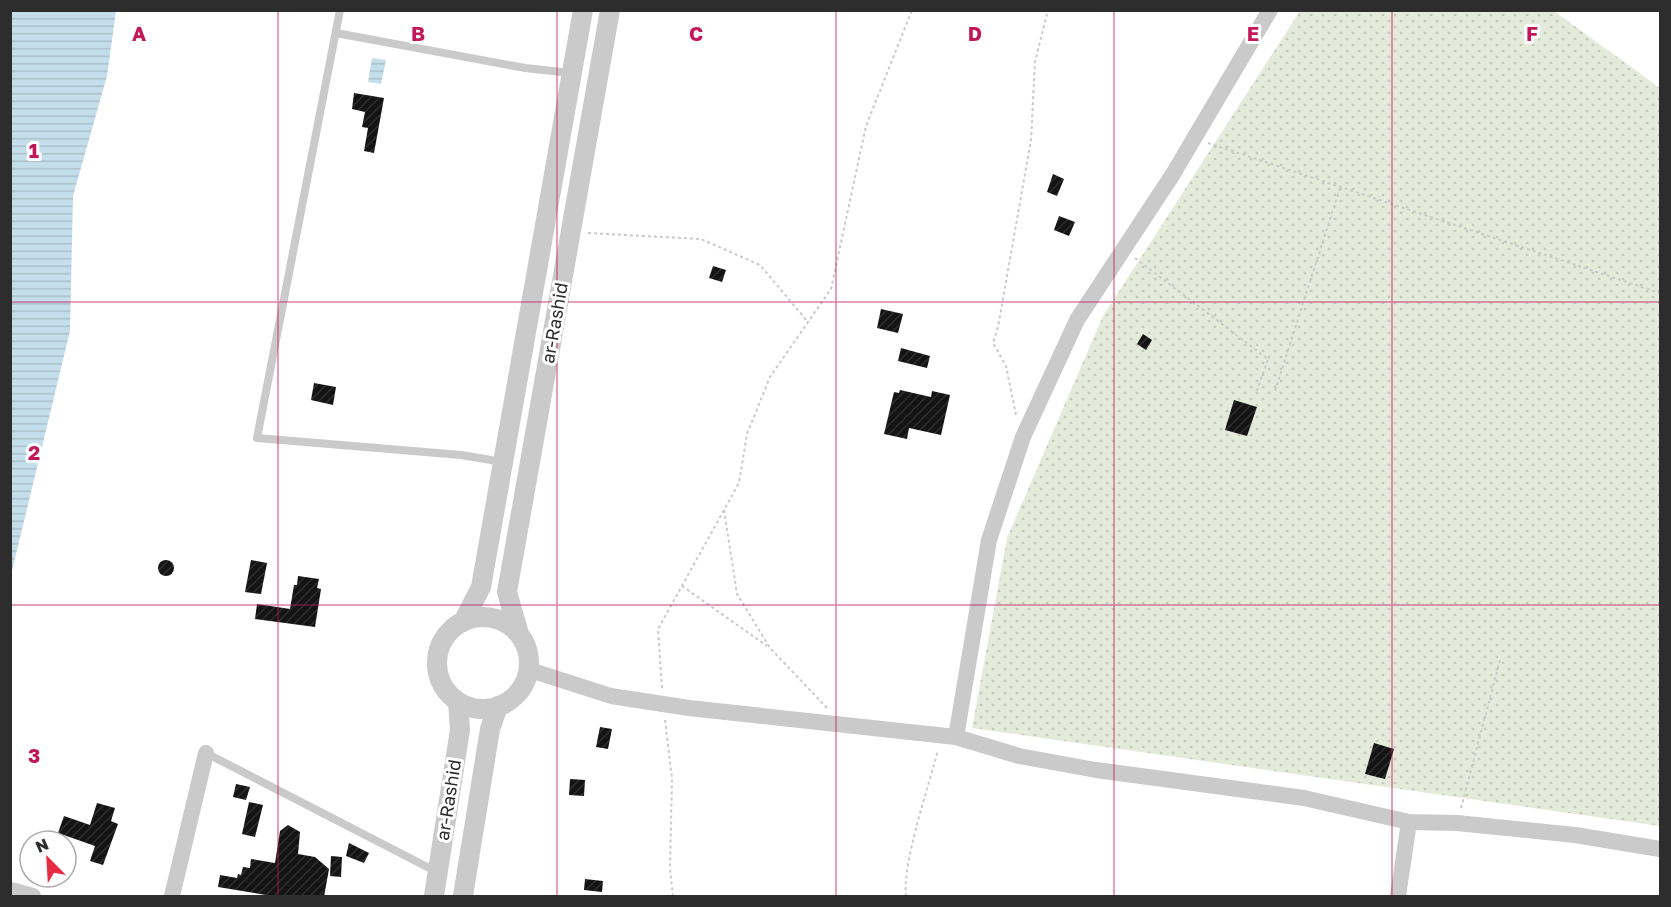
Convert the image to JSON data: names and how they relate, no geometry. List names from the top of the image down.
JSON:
{
  "streets": {
    "street": ["ar-Rashid"]
  },
  "north": "top left",
  "grid": {
    "columns": [
      "A",
      "B",
      "C",
      "D",
      "E",
      "F"
    ],
    "rows": ["1", "2", "3"]
  }
}
